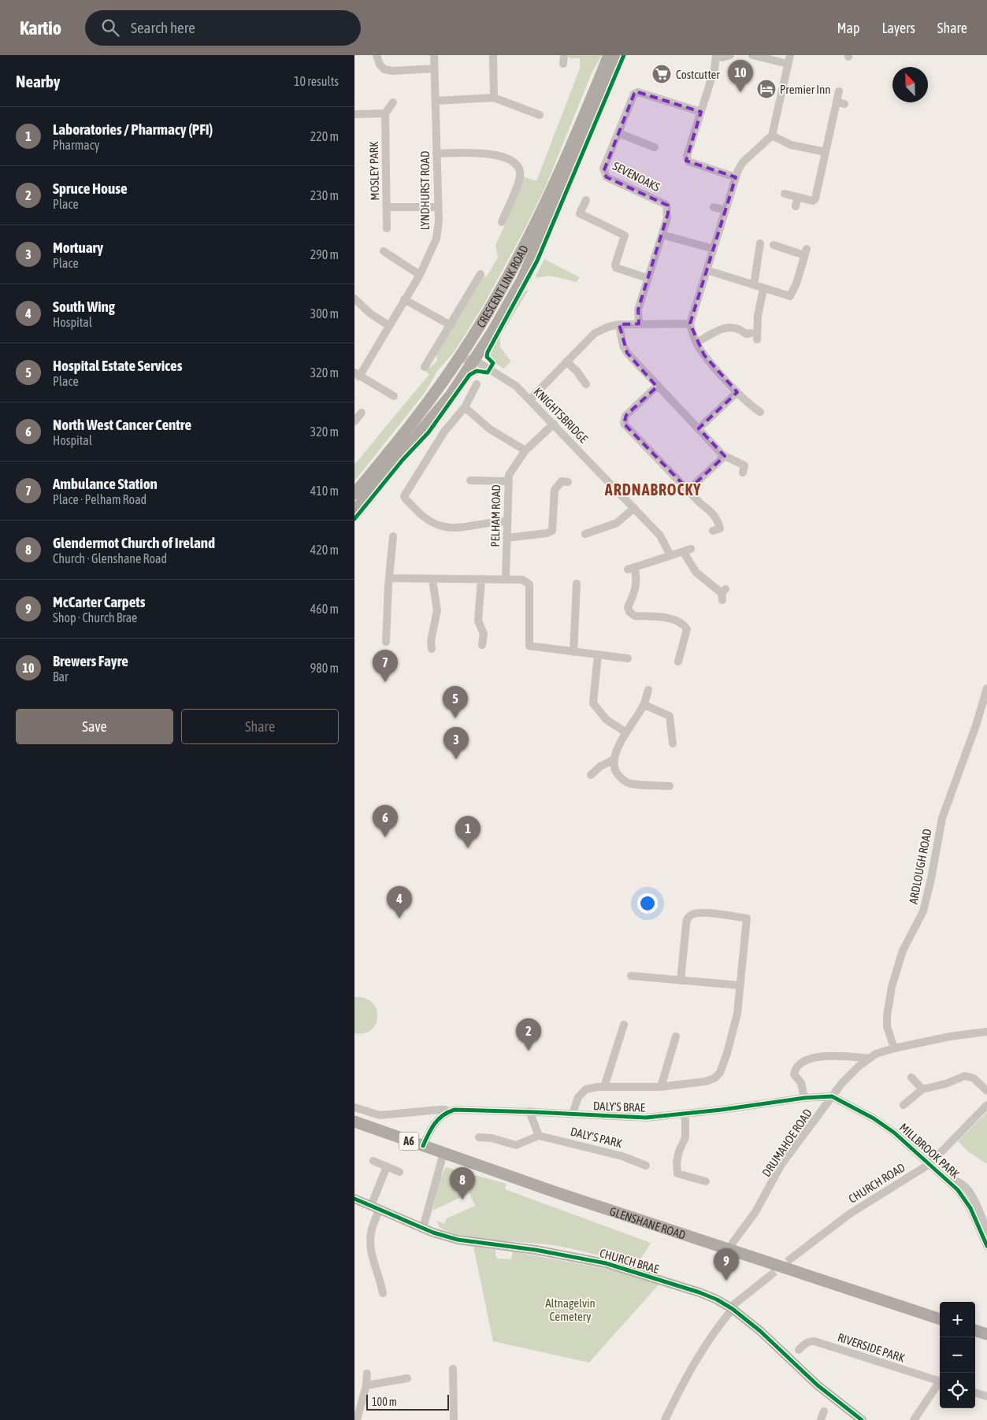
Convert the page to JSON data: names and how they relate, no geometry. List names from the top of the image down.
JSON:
{
  "streets": {
    "highway": ["CRESCENT LINK ROAD", "A6", "GLENSHANE ROAD"],
    "main road": ["CHURCH BRAE"],
    "street": [
      "MOSLEY PARK",
      "SEVENOAKS",
      "LYNDHURST ROAD",
      "KNIGHTSBRIDGE",
      "PELHAM ROAD",
      "ARDLOUGH ROAD",
      "DALY'S BRAE",
      "DALY'S PARK",
      "DRUMAHOE ROAD",
      "MILLBROOK PARK",
      "CHURCH ROAD",
      "RIVERSIDE PARK"
    ]
  },
  "crossings": [
    ["CRESCENT LINK ROAD", "KNIGHTSBRIDGE"],
    ["KNIGHTSBRIDGE", "PELHAM ROAD"],
    ["ARDLOUGH ROAD", "DRUMAHOE ROAD"],
    ["DALY'S BRAE", "DRUMAHOE ROAD"],
    ["DALY'S BRAE", "MILLBROOK PARK"],
    ["DRUMAHOE ROAD", "MILLBROOK PARK"],
    ["DRUMAHOE ROAD", "GLENSHANE ROAD"],
    ["MILLBROOK PARK", "CHURCH ROAD"]
  ],
  "districts": ["ARDNABROCKY"],
  "parks": ["Altnagelvin Cemetery"],
  "places": {
    "supermarket": ["Costcutter"],
    "hotel": ["Premier Inn"]
  },
  "scale_bar": "100 m",
  "north": "top left",
  "page": {
    "header": "Kartio",
    "search": "Search here",
    "nav": ["Map", "Layers", "Share"],
    "heading": ["Nearby", "10 results"],
    "pins": [
      "10",
      "7",
      "5",
      "3",
      "6",
      "1",
      "4",
      "2",
      "8",
      "9"
    ],
    "list": [
      {
        "mark": "1",
        "name": "Laboratories / Pharmacy (PFI)",
        "note": "Pharmacy",
        "value": "220 m"
      },
      {
        "mark": "2",
        "name": "Spruce House",
        "note": "Place",
        "value": "230 m"
      },
      {
        "mark": "3",
        "name": "Mortuary",
        "note": "Place",
        "value": "290 m"
      },
      {
        "mark": "4",
        "name": "South Wing",
        "note": "Hospital",
        "value": "300 m"
      },
      {
        "mark": "5",
        "name": "Hospital Estate Services",
        "note": "Place",
        "value": "320 m"
      },
      {
        "mark": "6",
        "name": "North West Cancer Centre",
        "note": "Hospital",
        "value": "320 m"
      },
      {
        "mark": "7",
        "name": "Ambulance Station",
        "note": "Place · Pelham Road",
        "value": "410 m"
      },
      {
        "mark": "8",
        "name": "Glendermot Church of Ireland",
        "note": "Church · Glenshane Road",
        "value": "420 m"
      },
      {
        "mark": "9",
        "name": "McCarter Carpets",
        "note": "Shop · Church Brae",
        "value": "460 m"
      },
      {
        "mark": "10",
        "name": "Brewers Fayre",
        "note": "Bar",
        "value": "980 m"
      }
    ],
    "buttons": ["Save", "Share"],
    "map_buttons": ["+", "−"],
    "scale": "100 m"
  }
}
